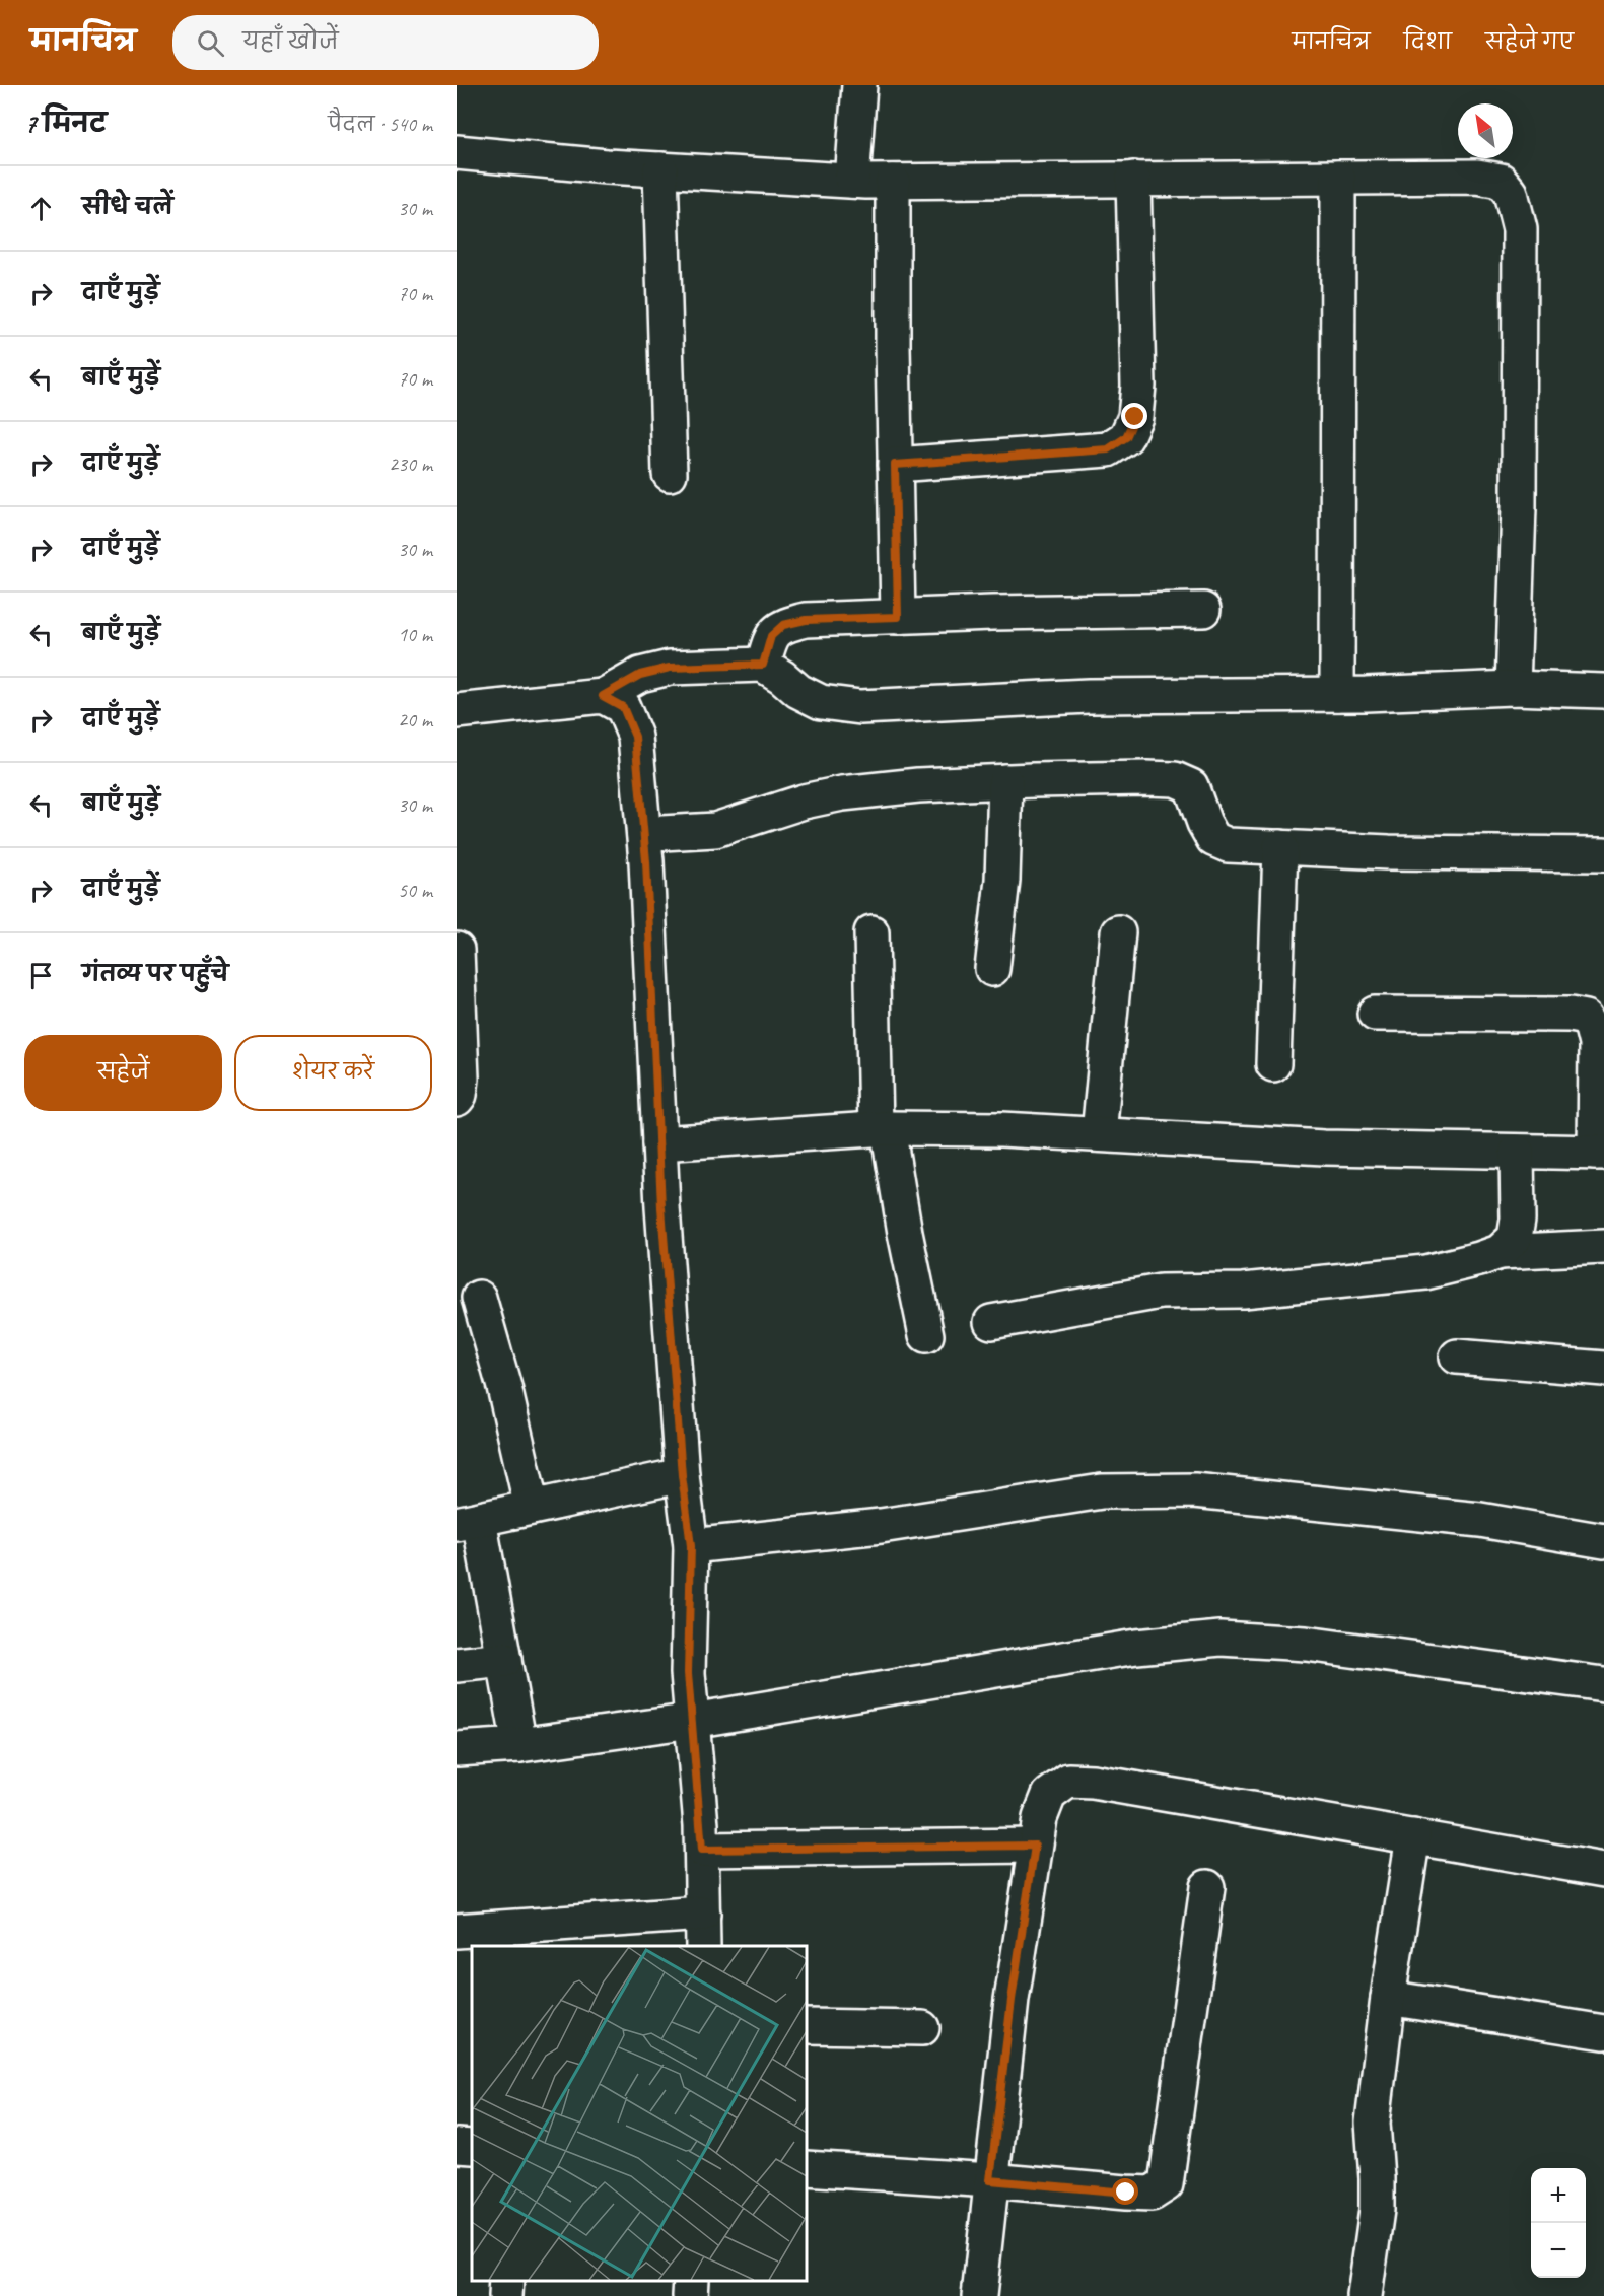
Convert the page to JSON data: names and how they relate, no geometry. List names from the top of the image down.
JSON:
{
  "north": "top left",
  "page": {
    "header": "मानचित्र",
    "search": "यहाँ खोजें",
    "nav": ["मानचित्र", "दिशा", "सहेजे गए"],
    "heading": ["7 मिनट", "पैदल · 540 m"],
    "list": [
      ["सीधे चलें", "30 m"],
      ["दाएँ मुड़ें", "70 m"],
      ["बाएँ मुड़ें", "70 m"],
      ["दाएँ मुड़ें", "230 m"],
      ["दाएँ मुड़ें", "30 m"],
      ["बाएँ मुड़ें", "10 m"],
      ["दाएँ मुड़ें", "20 m"],
      ["बाएँ मुड़ें", "30 m"],
      ["दाएँ मुड़ें", "50 m"],
      "गंतव्य पर पहुँचे"
    ],
    "buttons": ["सहेजें", "शेयर करें"],
    "map_buttons": ["+", "−"]
  }
}
